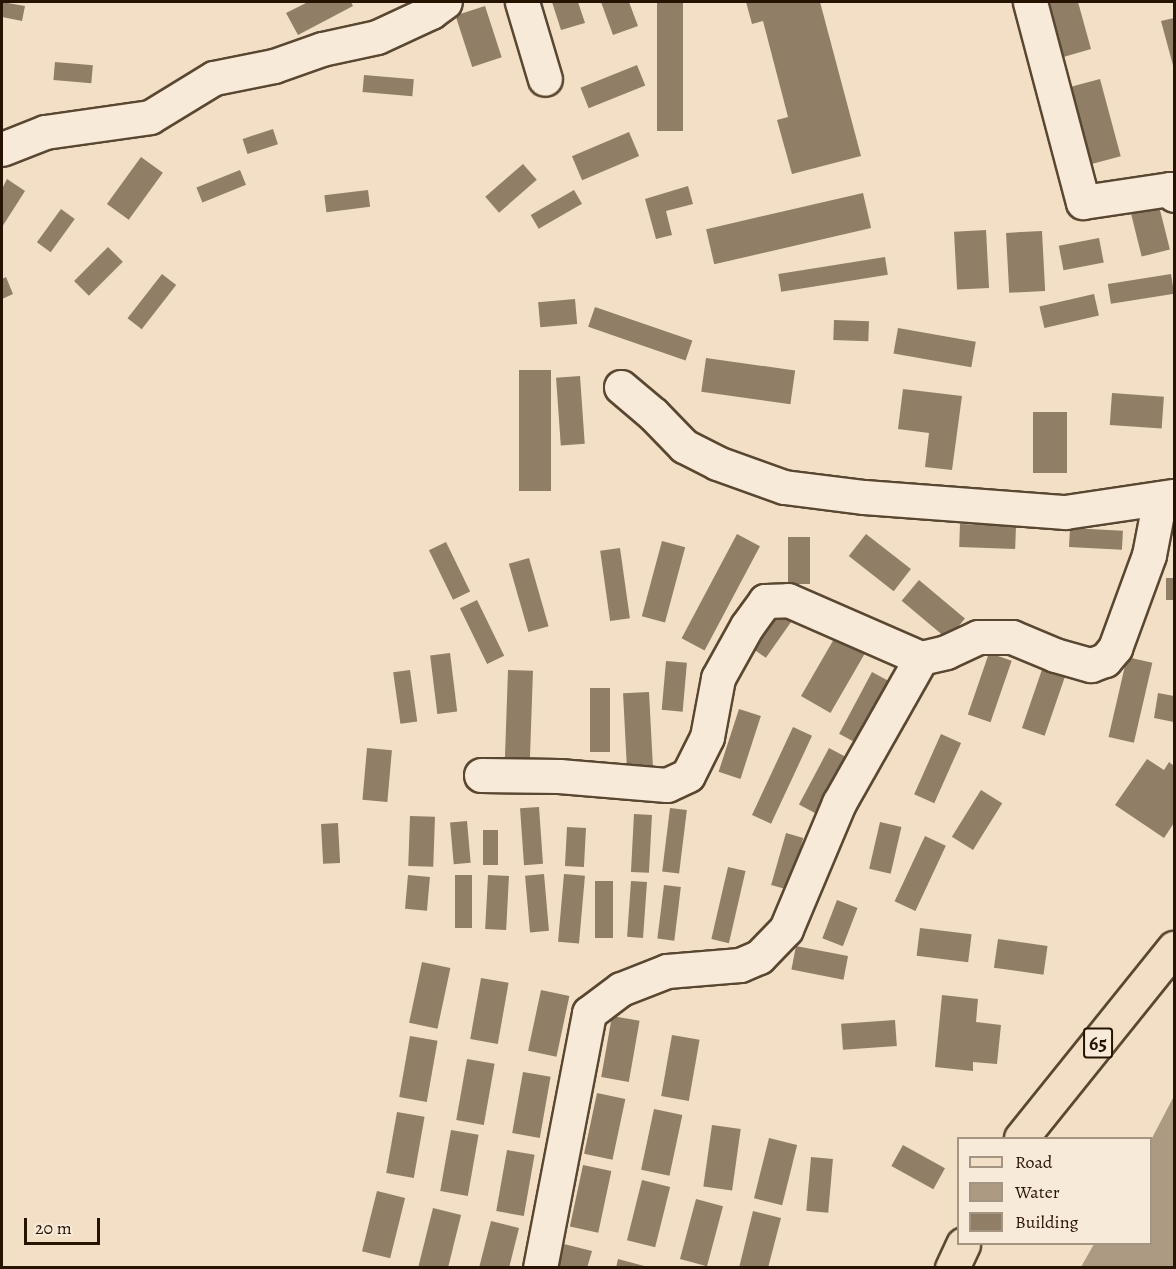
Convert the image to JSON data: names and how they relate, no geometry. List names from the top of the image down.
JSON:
{
  "streets": {
    "main road": ["65"]
  },
  "legend": ["Road", "Water", "Building"],
  "scale_bar": "20 m"
}
